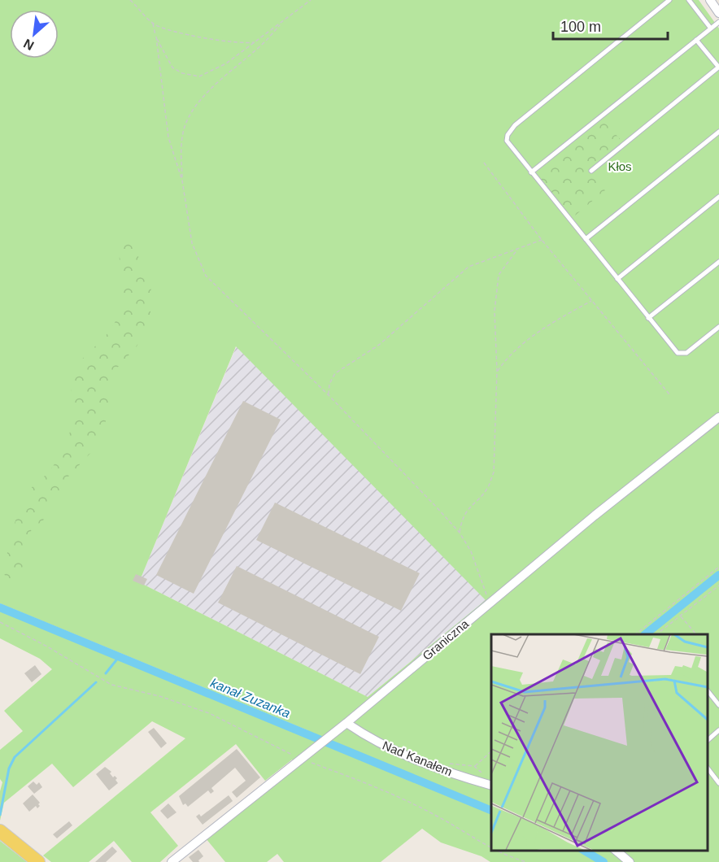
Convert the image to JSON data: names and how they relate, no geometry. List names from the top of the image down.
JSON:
{
  "streets": {
    "street": ["Graniczna", "Nad Kanałem"]
  },
  "crossings": [
    ["Graniczna", "Nad Kanałem"]
  ],
  "water": ["kanał Zuzanka"],
  "parks": ["Kłos"],
  "scale_bar": "100 m",
  "north": "bottom left"
}
